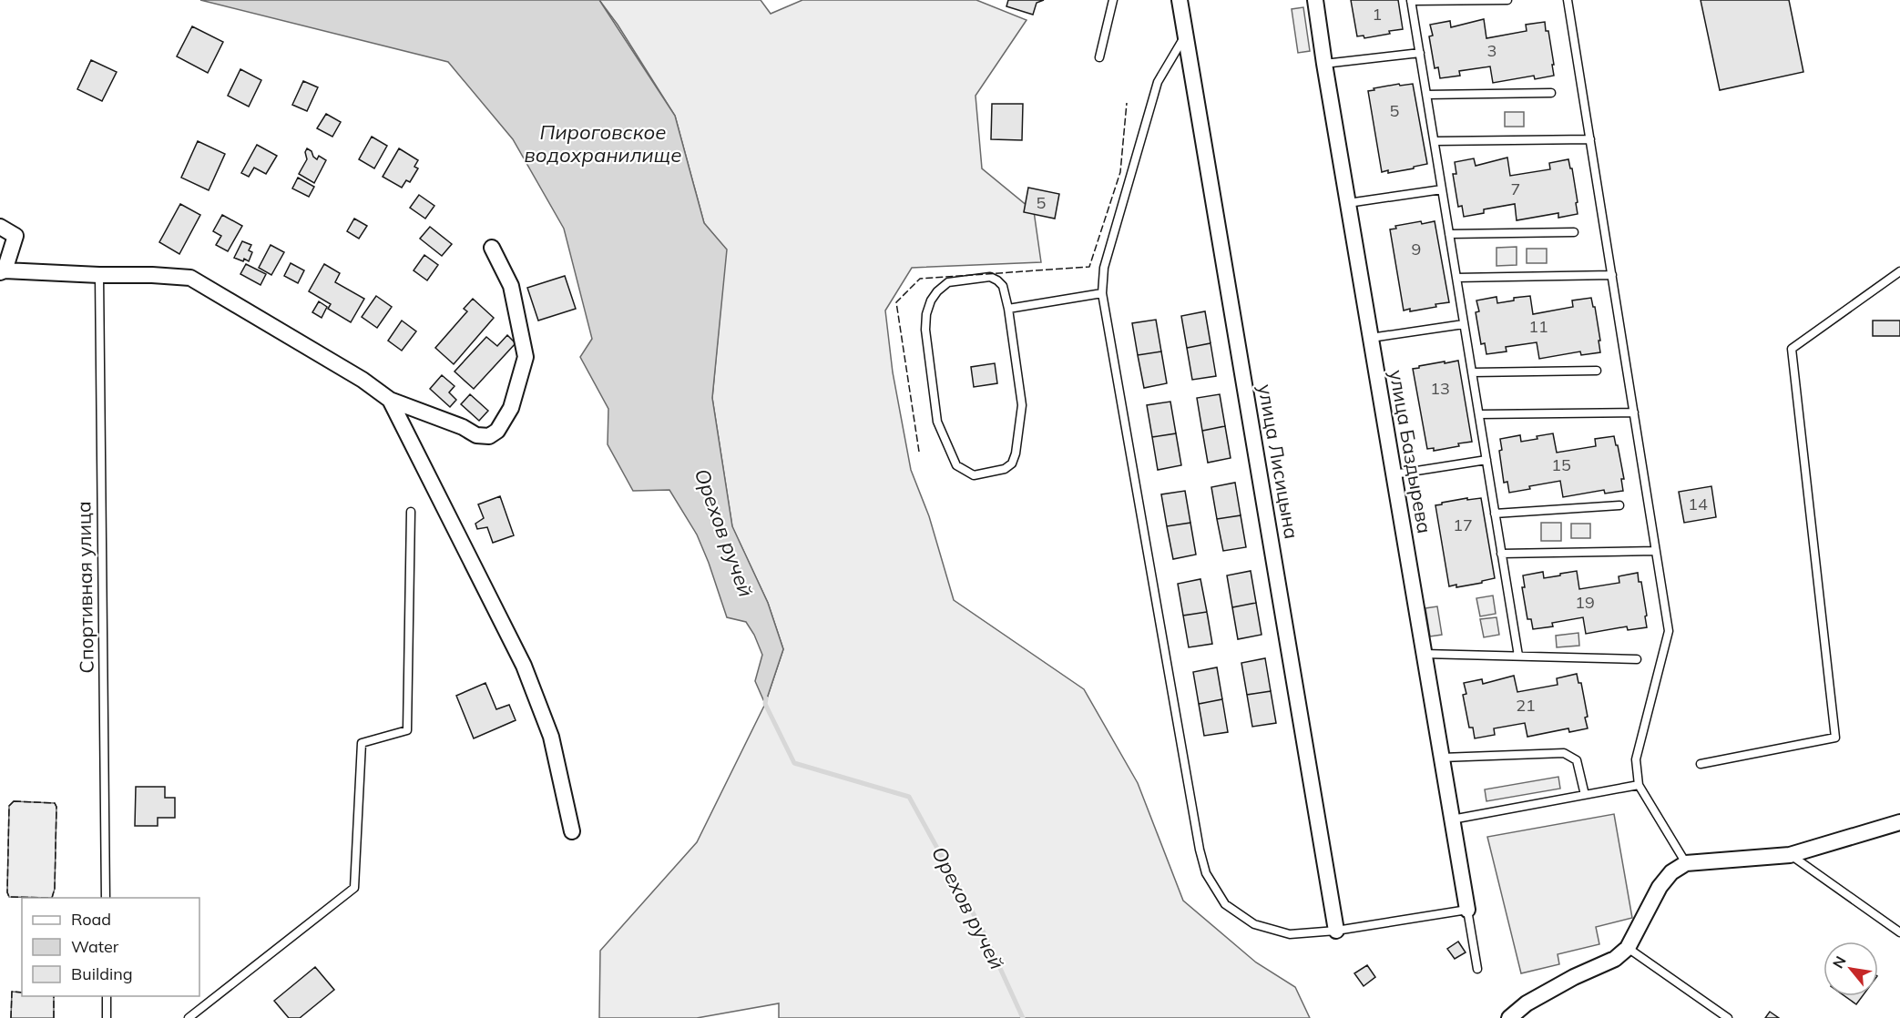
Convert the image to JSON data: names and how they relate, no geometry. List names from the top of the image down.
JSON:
{
  "streets": {
    "street": ["улица Баздырева", "улица Лисицына"],
    "lane": ["Спортивная улица"]
  },
  "water": ["Пироговское водохранилище", "Орехов ручей"],
  "house_numbers": [
    "1",
    "3",
    "5",
    "7",
    "5",
    "9",
    "11",
    "13",
    "15",
    "14",
    "17",
    "19",
    "21"
  ],
  "legend": ["Road", "Water", "Building"],
  "north": "top left"
}
